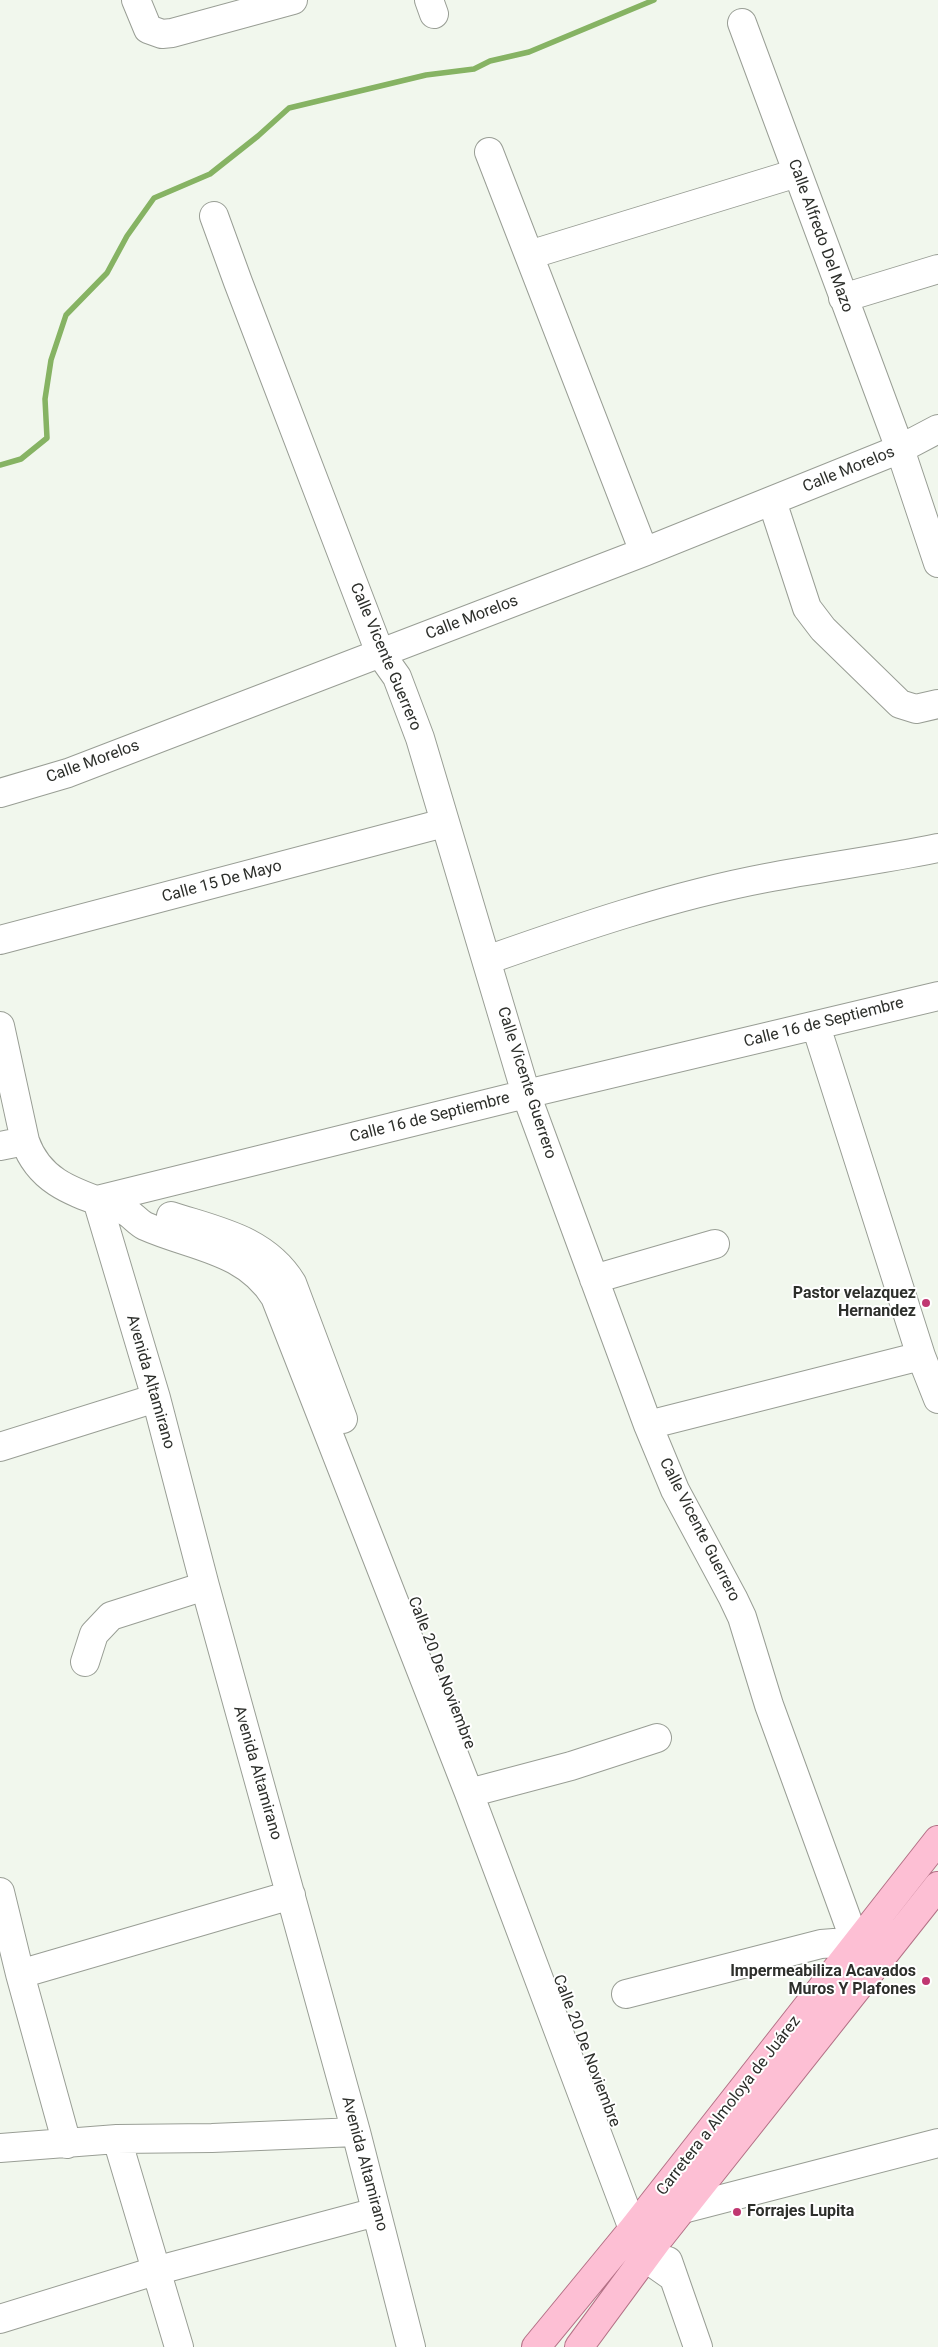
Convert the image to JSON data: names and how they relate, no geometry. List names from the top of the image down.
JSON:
{
  "streets": {
    "main road": ["Carretera a Almoloya de Juárez"],
    "street": [
      "Calle Alfredo Del Mazo",
      "Calle Morelos",
      "Calle Vicente Guerrero",
      "Calle 15 De Mayo",
      "Calle 16 de Septiembre",
      "Avenida Altamirano",
      "Calle 20 De Noviembre"
    ]
  },
  "crossings": [
    ["Calle Alfredo Del Mazo", "Calle Morelos"],
    ["Calle Morelos", "Calle Vicente Guerrero"],
    ["Calle Vicente Guerrero", "Calle 15 De Mayo"],
    ["Calle Vicente Guerrero", "Calle 16 de Septiembre"],
    ["Calle Vicente Guerrero", "Carretera a Almoloya de Juárez"],
    ["Calle 16 de Septiembre", "Avenida Altamirano"],
    ["Calle 16 de Septiembre", "Calle 20 De Noviembre"],
    ["Avenida Altamirano", "Calle 20 De Noviembre"],
    ["Calle 20 De Noviembre", "Carretera a Almoloya de Juárez"]
  ],
  "places": ["Pastor velazquez Hernandez", "Impermeabiliza Acavados Muros Y Plafones", "Forrajes Lupita"]
}
